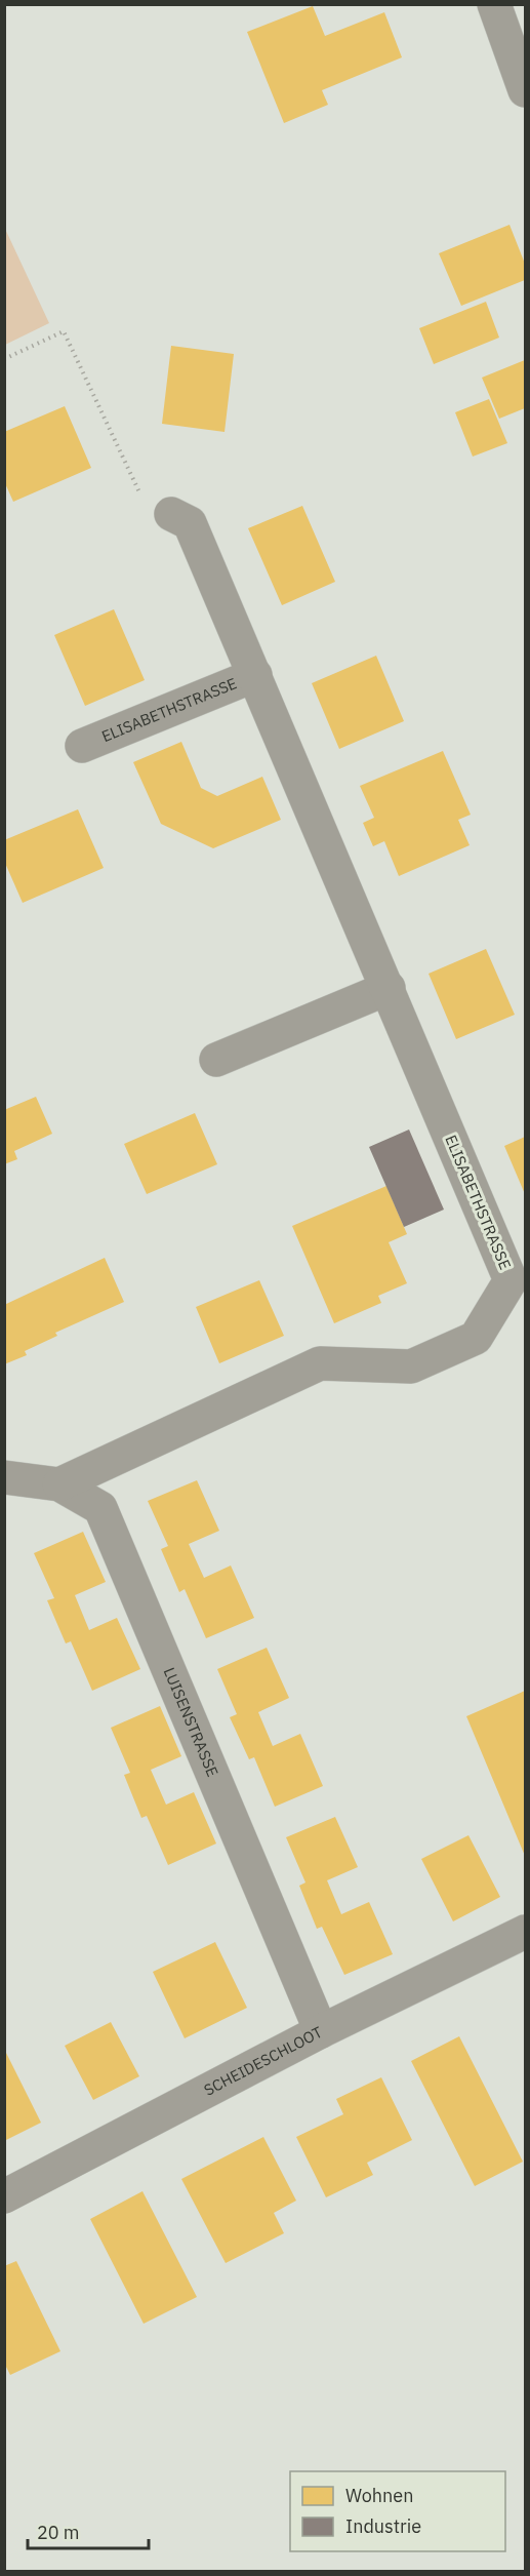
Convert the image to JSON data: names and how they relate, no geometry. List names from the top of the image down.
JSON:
{
  "streets": {
    "street": ["ELISABETHSTRASSE", "LUISENSTRASSE", "SCHEIDESCHLOOT"]
  },
  "crossings": [
    ["ELISABETHSTRASSE", "LUISENSTRASSE"],
    ["LUISENSTRASSE", "SCHEIDESCHLOOT"]
  ],
  "legend": ["Wohnen", "Industrie"],
  "scale_bar": "20 m"
}
